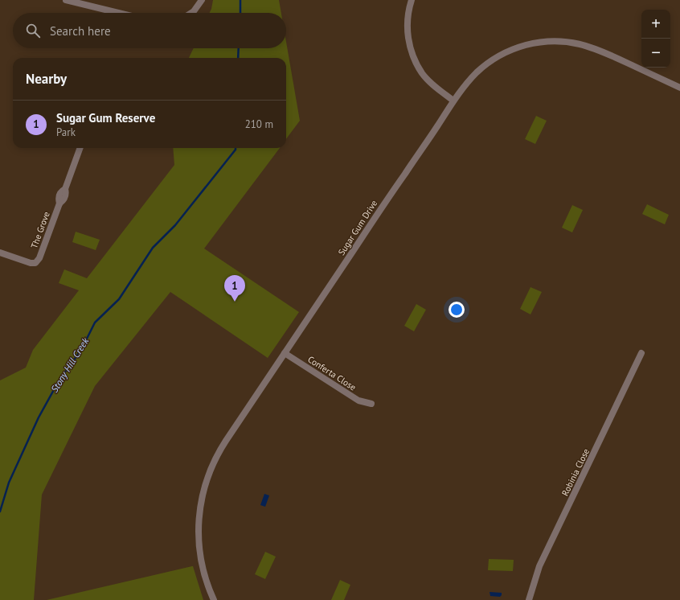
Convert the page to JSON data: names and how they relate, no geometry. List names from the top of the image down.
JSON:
{
  "streets": {
    "street": [
      "Sugar Gum Drive",
      "The Grove",
      "Conferta Close",
      "Robinia Close"
    ]
  },
  "crossings": [
    ["Sugar Gum Drive", "Conferta Close"]
  ],
  "water": ["Stony Hill Creek"],
  "page": {
    "map_buttons": ["+", "−"],
    "search": "Search here",
    "heading": "Nearby",
    "list": [
      {
        "mark": "1",
        "name": "Sugar Gum Reserve",
        "note": "Park",
        "value": "210 m"
      }
    ],
    "pins": "1"
  }
}
